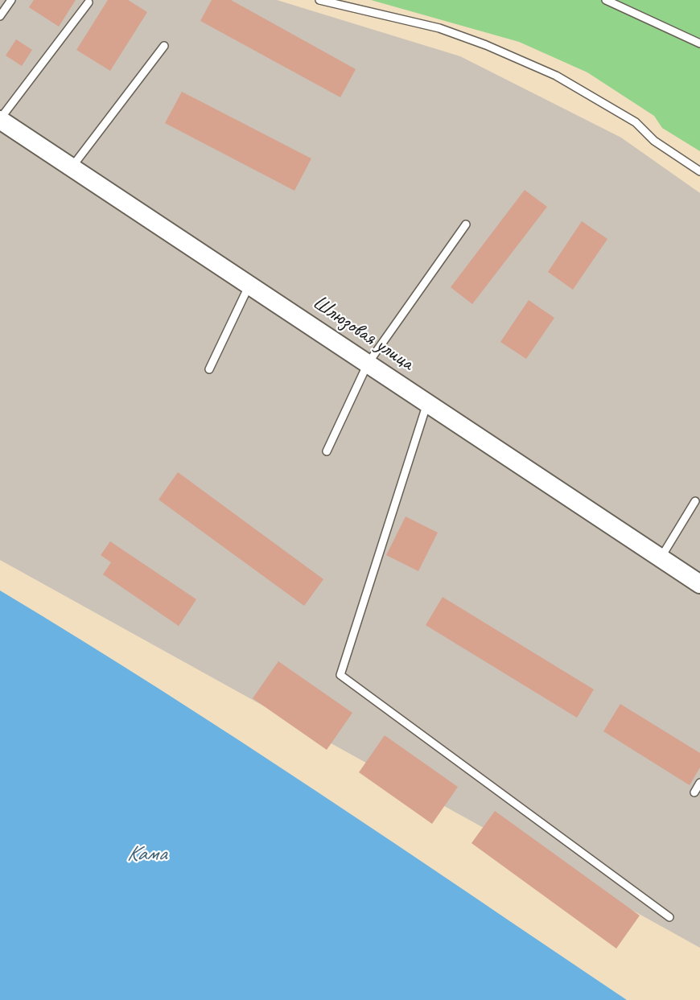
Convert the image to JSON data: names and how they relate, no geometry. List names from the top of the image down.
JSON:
{
  "streets": {
    "street": ["Шлюзовая улица"]
  },
  "water": ["Кама"]
}
